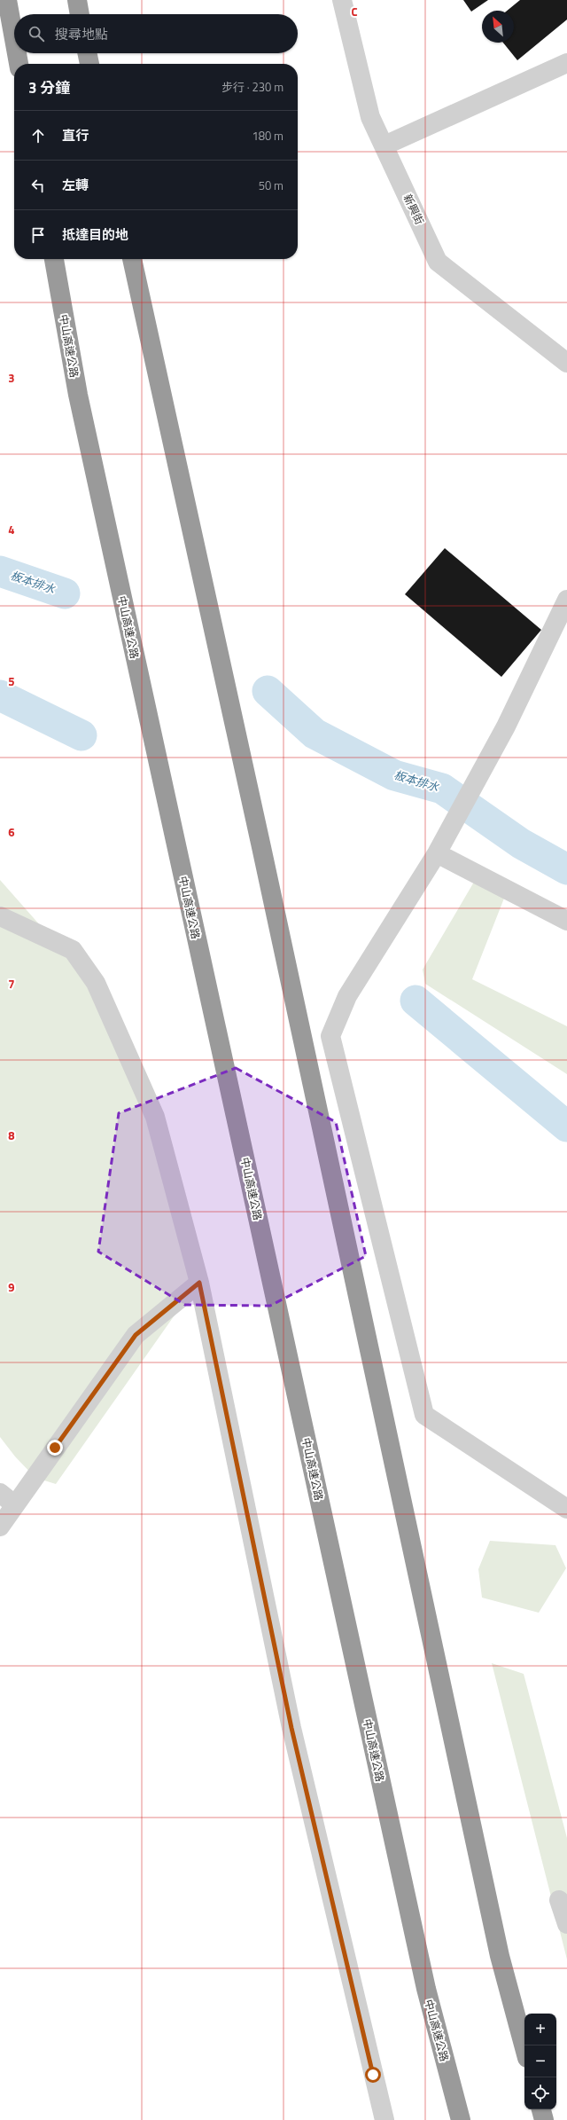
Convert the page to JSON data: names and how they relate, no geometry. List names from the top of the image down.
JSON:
{
  "streets": {
    "highway": ["中山高速公路"],
    "street": ["新興街"]
  },
  "water": ["板本排水"],
  "north": "top left",
  "page": {
    "search": "搜尋地點",
    "heading": ["3 分鐘", "步行 · 230 m"],
    "list": [
      ["直行", "180 m"],
      ["左轉", "50 m"],
      "抵達目的地"
    ],
    "map_buttons": ["+", "−"]
  },
  "grid": {
    "columns": ["C"],
    "rows": [
      "3",
      "4",
      "5",
      "6",
      "7",
      "8",
      "9"
    ]
  }
}
